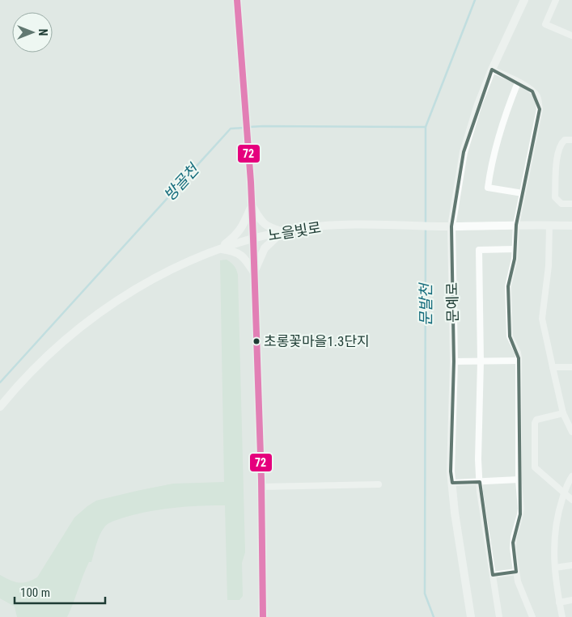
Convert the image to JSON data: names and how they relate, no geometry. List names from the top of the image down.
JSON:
{
  "streets": {
    "street": ["노을빛로", "문예로"]
  },
  "crossings": [
    ["노을빛로", "문예로"]
  ],
  "water": ["방골천", "문발천"],
  "places": ["초롱꽃마을1.3단지"],
  "lines": ["transit line 72"],
  "scale_bar": "100 m",
  "north": "right"
}
